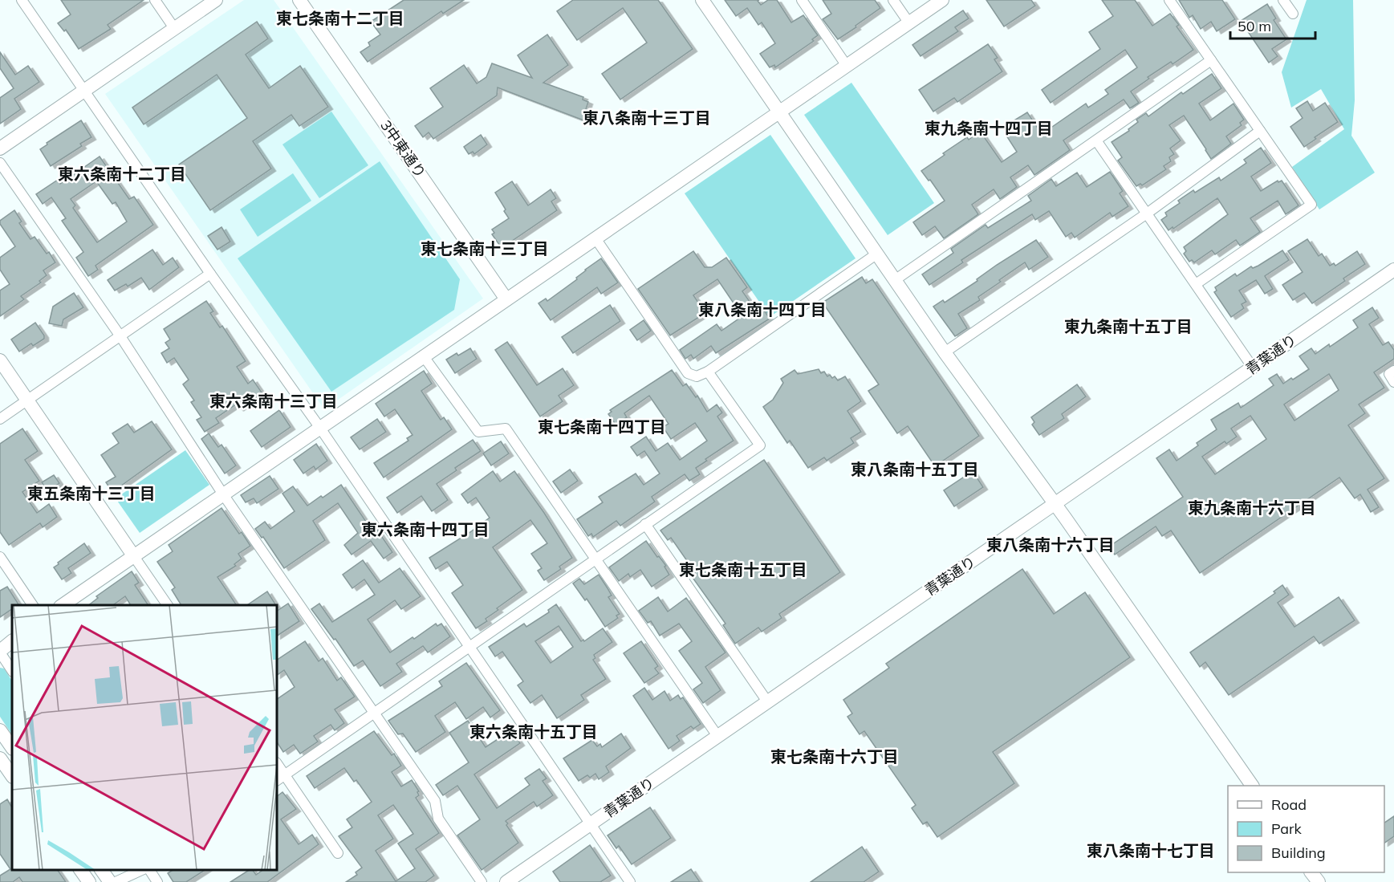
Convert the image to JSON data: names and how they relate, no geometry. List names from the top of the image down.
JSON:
{
  "streets": {
    "street": ["3中東通り", "青葉通り"]
  },
  "districts": [
    "東七条南十二丁目",
    "東八条南十三丁目",
    "東九条南十四丁目",
    "東六条南十二丁目",
    "東七条南十三丁目",
    "東八条南十四丁目",
    "東九条南十五丁目",
    "東六条南十三丁目",
    "東七条南十四丁目",
    "東八条南十五丁目",
    "東五条南十三丁目",
    "東九条南十六丁目",
    "東六条南十四丁目",
    "東八条南十六丁目",
    "東七条南十五丁目",
    "東六条南十五丁目",
    "東七条南十六丁目",
    "東八条南十七丁目"
  ],
  "legend": ["Road", "Park", "Building"],
  "scale_bar": "50 m"
}
